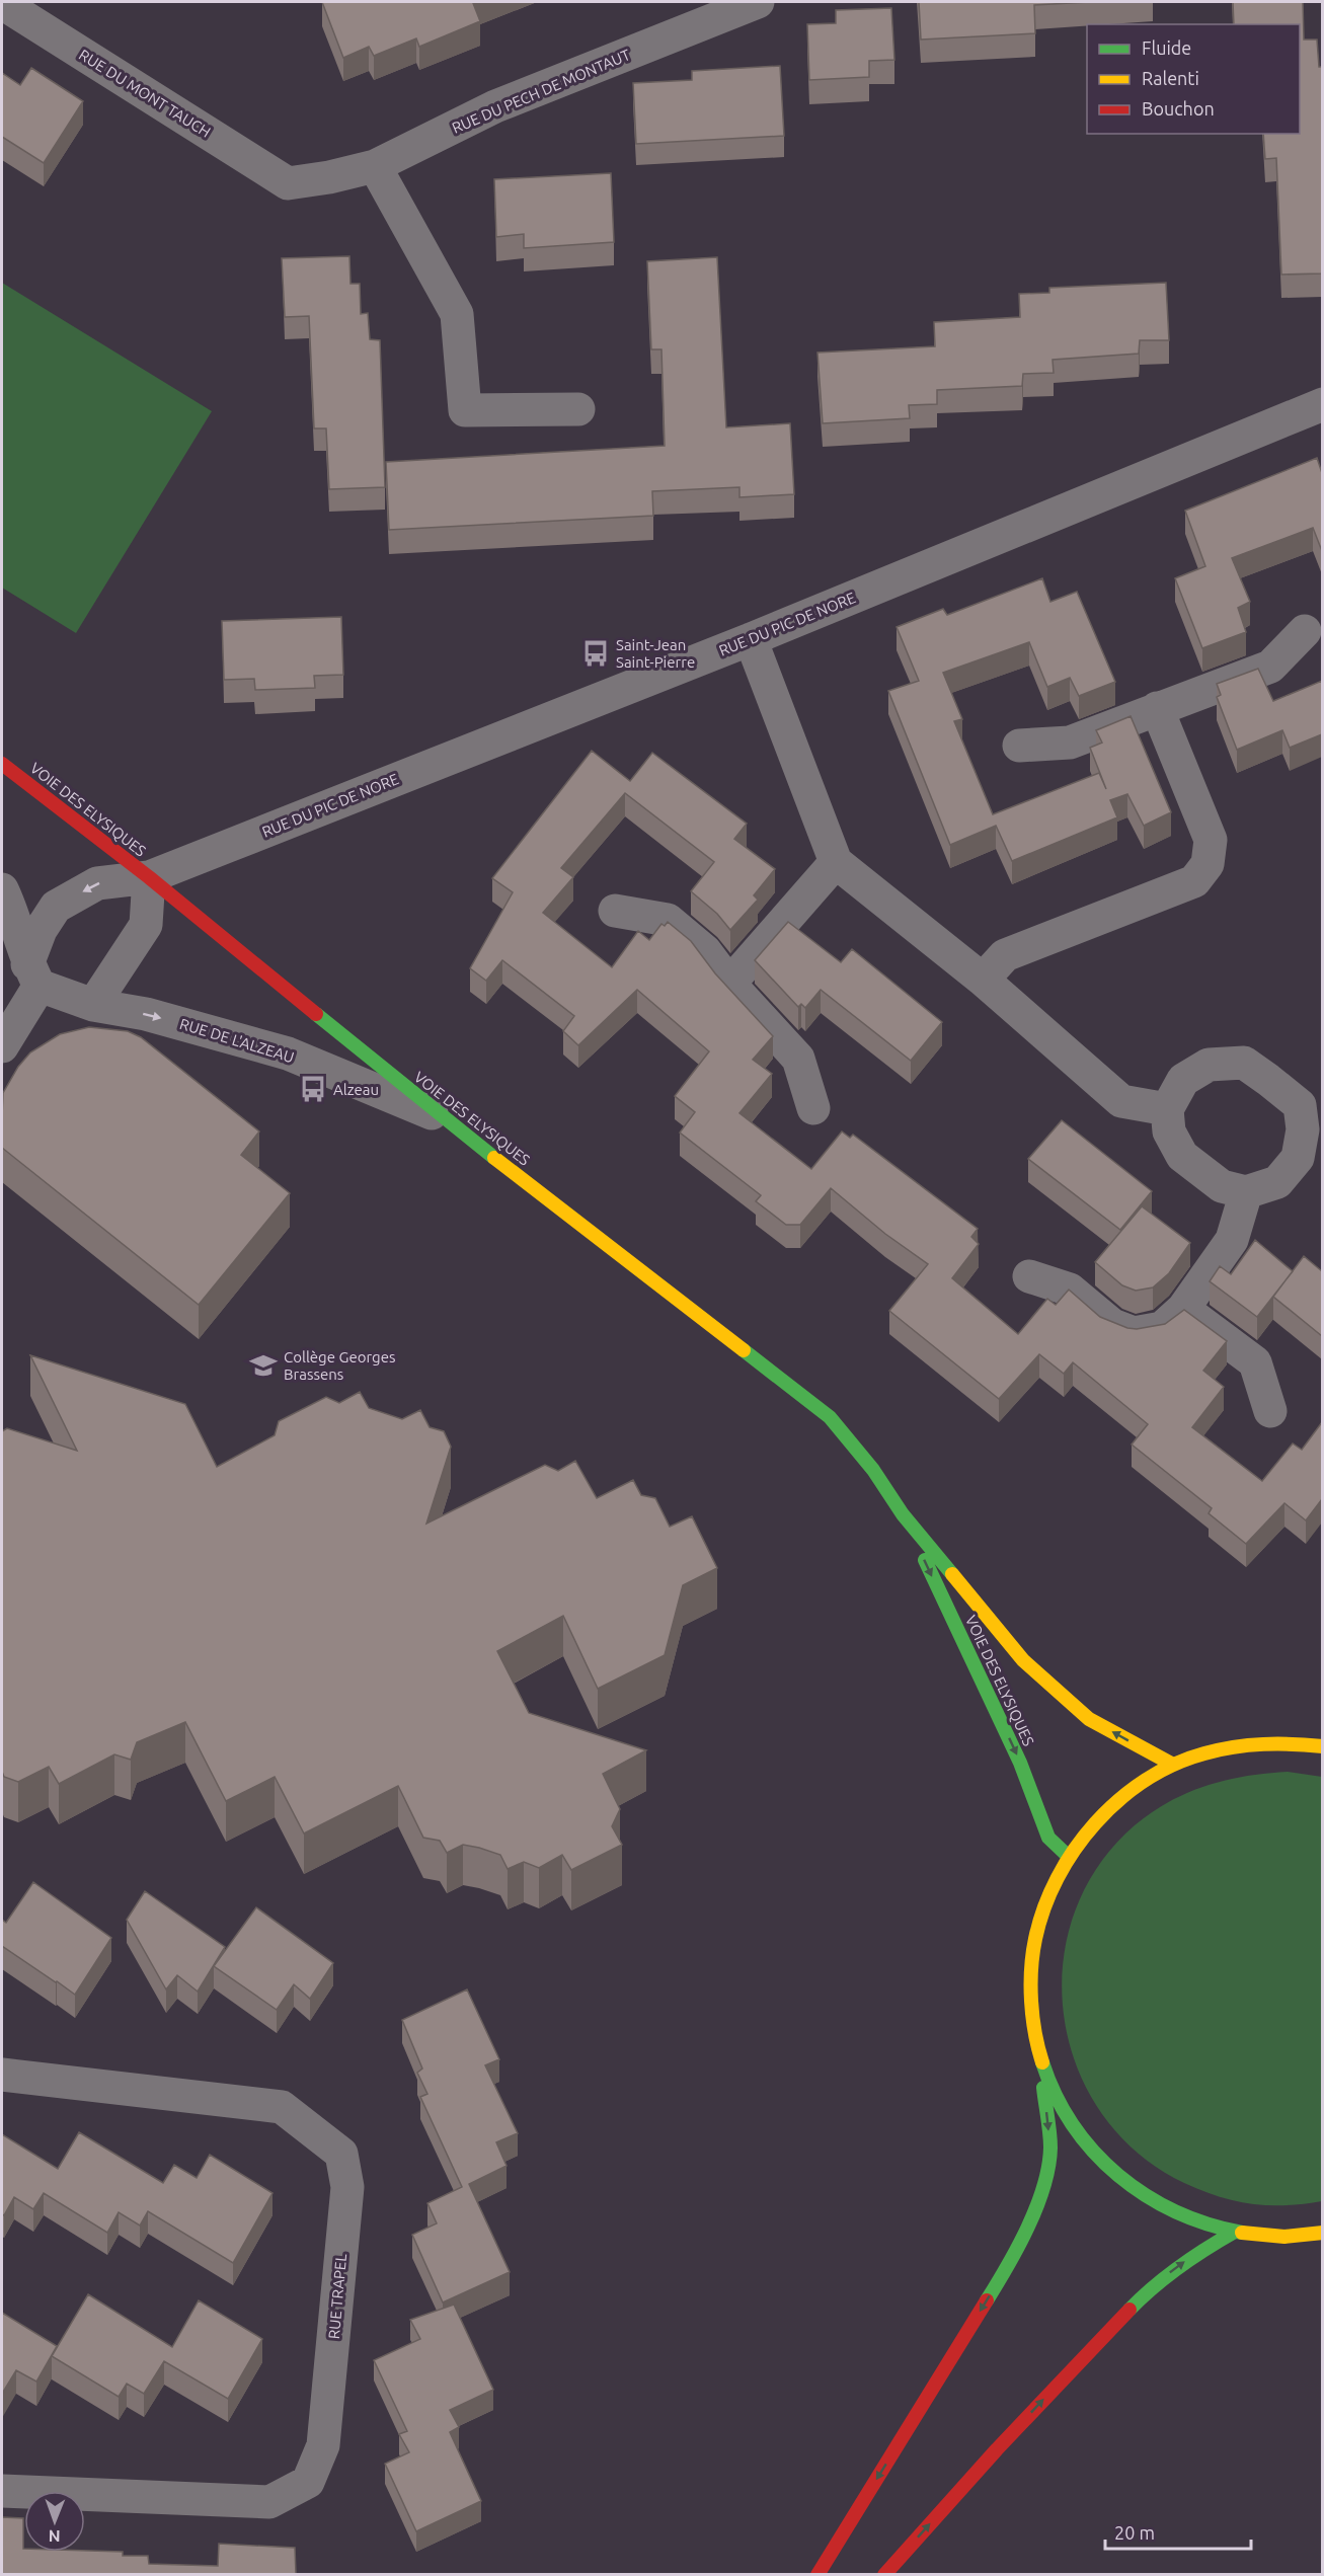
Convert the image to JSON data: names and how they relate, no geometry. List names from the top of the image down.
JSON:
{
  "streets": {
    "main road": ["VOIE DES ELYSIQUES"],
    "street": [
      "RUE DU PECH DE MONTAUT",
      "RUE DU MONT TAUCH",
      "RUE DU PIC DE NORE",
      "RUE DE L'ALZEAU",
      "RUE TRAPEL"
    ]
  },
  "crossings": [
    ["RUE DU PECH DE MONTAUT", "RUE DU MONT TAUCH"],
    ["RUE DU PIC DE NORE", "VOIE DES ELYSIQUES"],
    ["VOIE DES ELYSIQUES", "RUE DE L'ALZEAU"]
  ],
  "one_way": ["RUE DE L'ALZEAU"],
  "places": {
    "bus stop": ["Saint-Jean Saint-Pierre", "Alzeau"],
    "school or university": ["Collège Georges Brassens"]
  },
  "legend": ["Fluide", "Ralenti", "Bouchon"],
  "scale_bar": "20 m",
  "north": "bottom"
}
